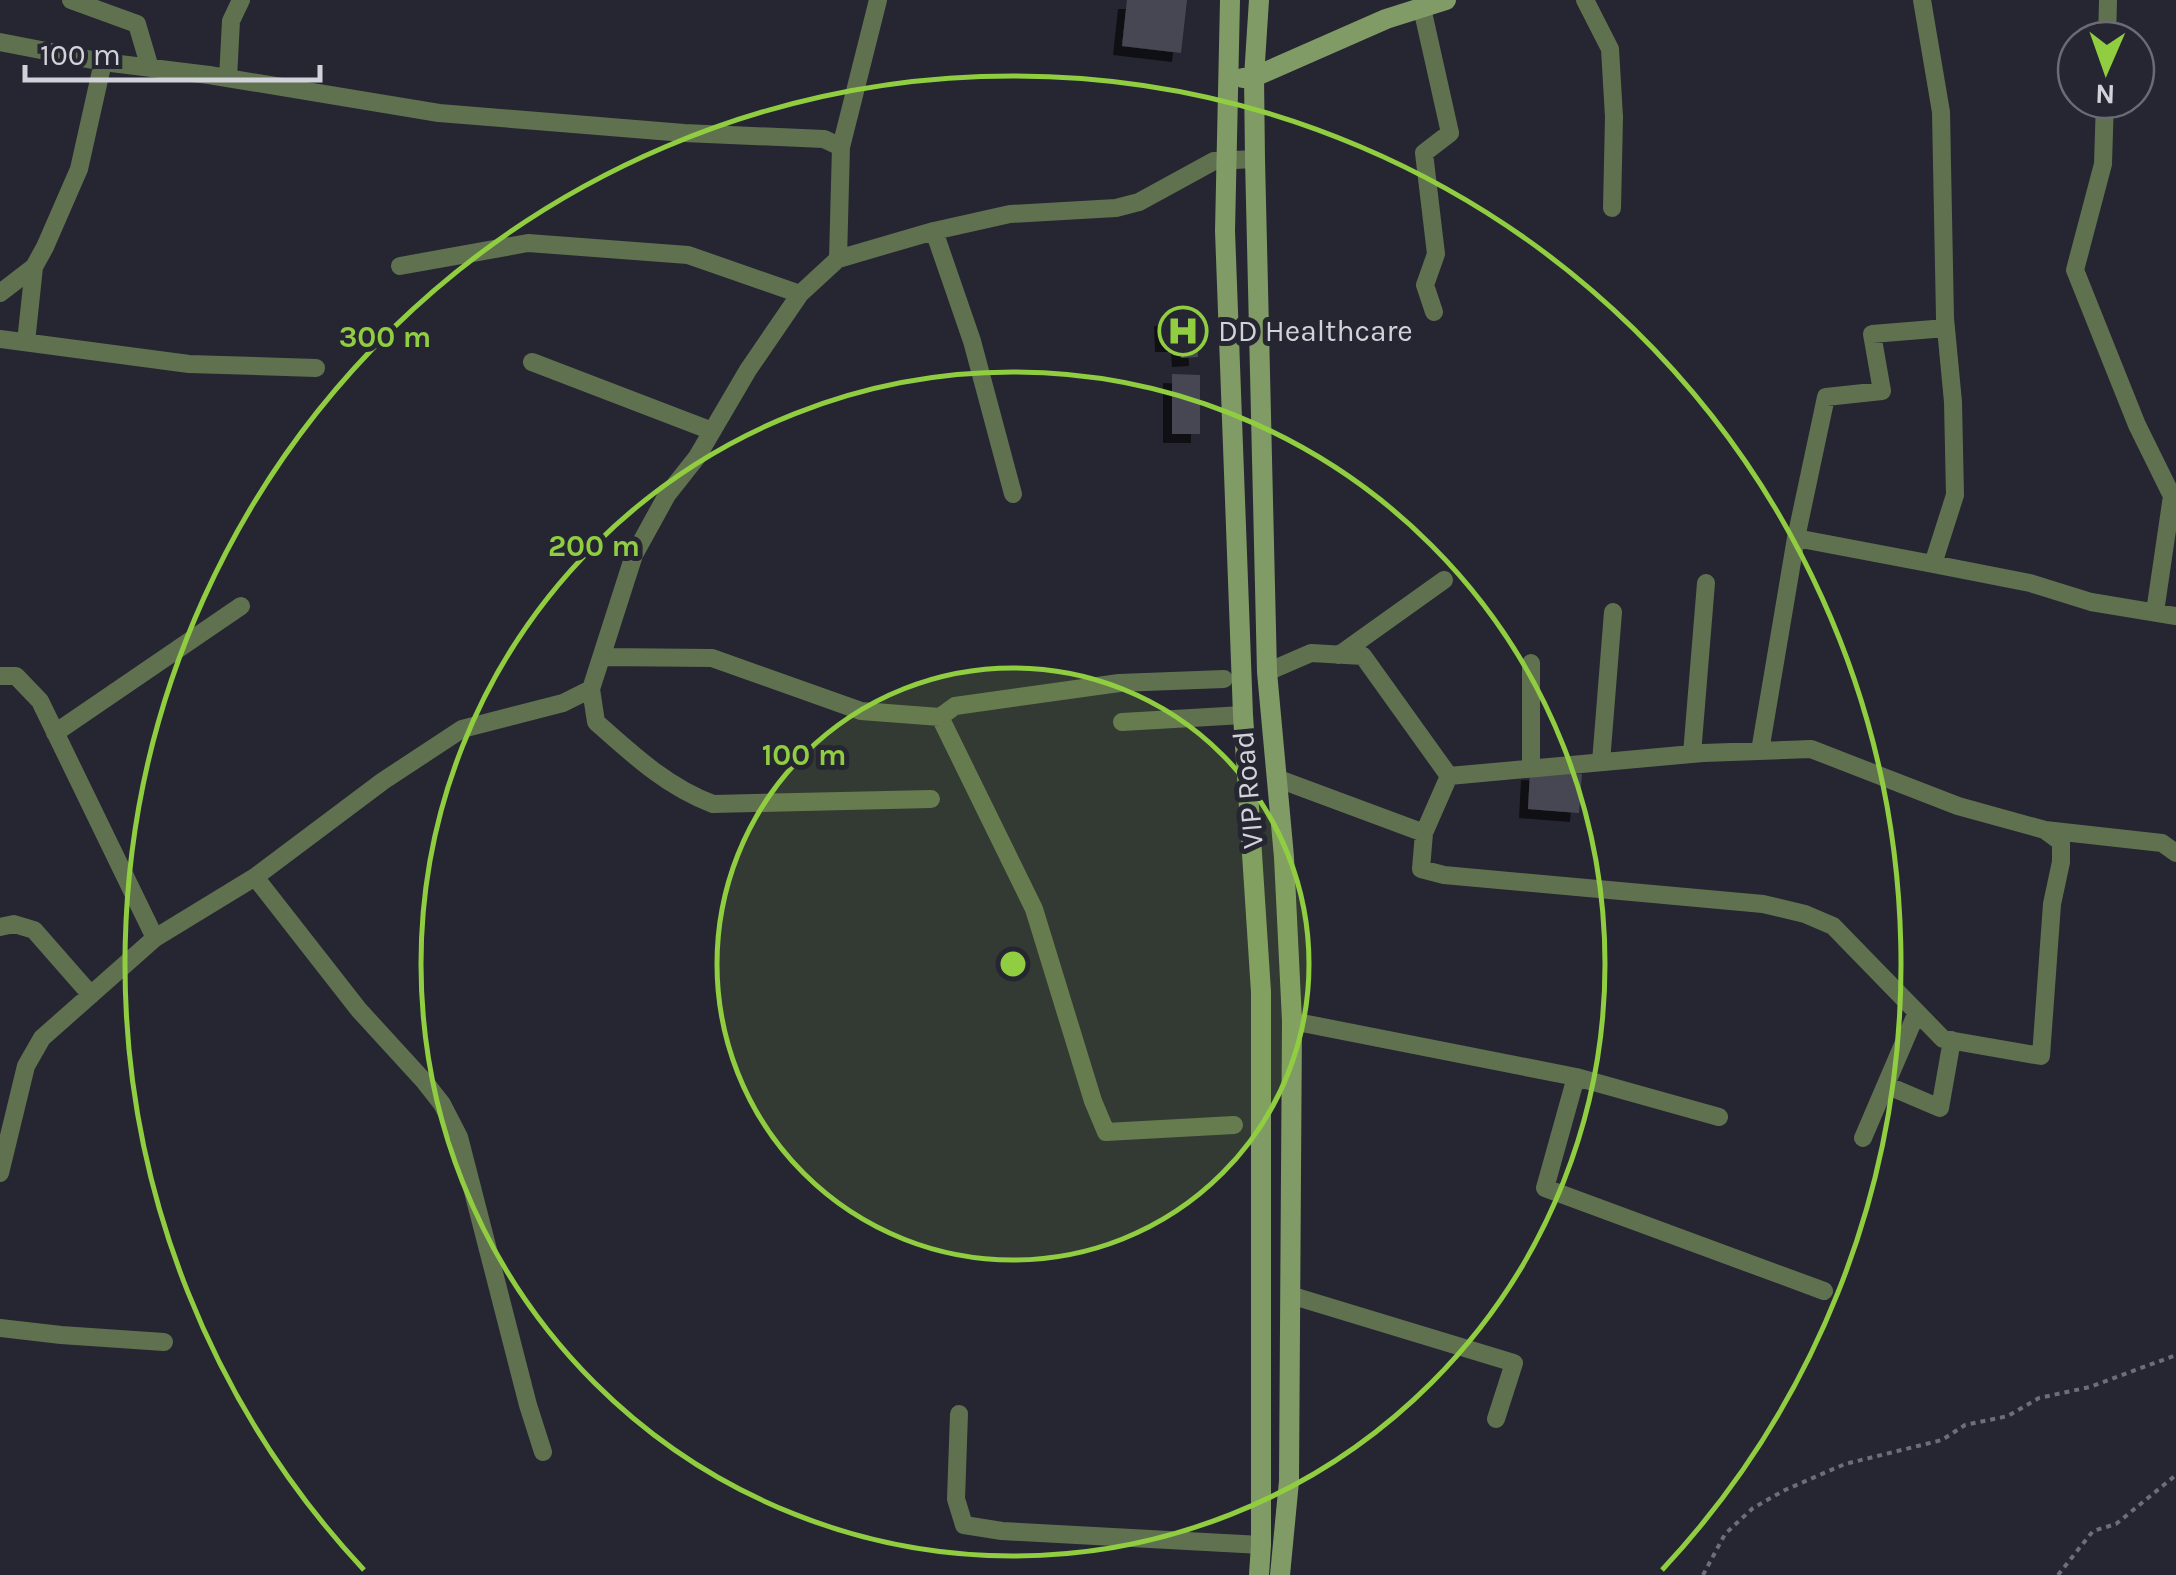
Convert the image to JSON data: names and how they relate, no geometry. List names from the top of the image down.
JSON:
{
  "streets": {
    "main road": ["VIP Road"]
  },
  "places": {
    "hospital": ["DD Healthcare"]
  },
  "scale_bar": "100 m",
  "north": "bottom",
  "rings": ["300 m", "200 m", "100 m"]
}
